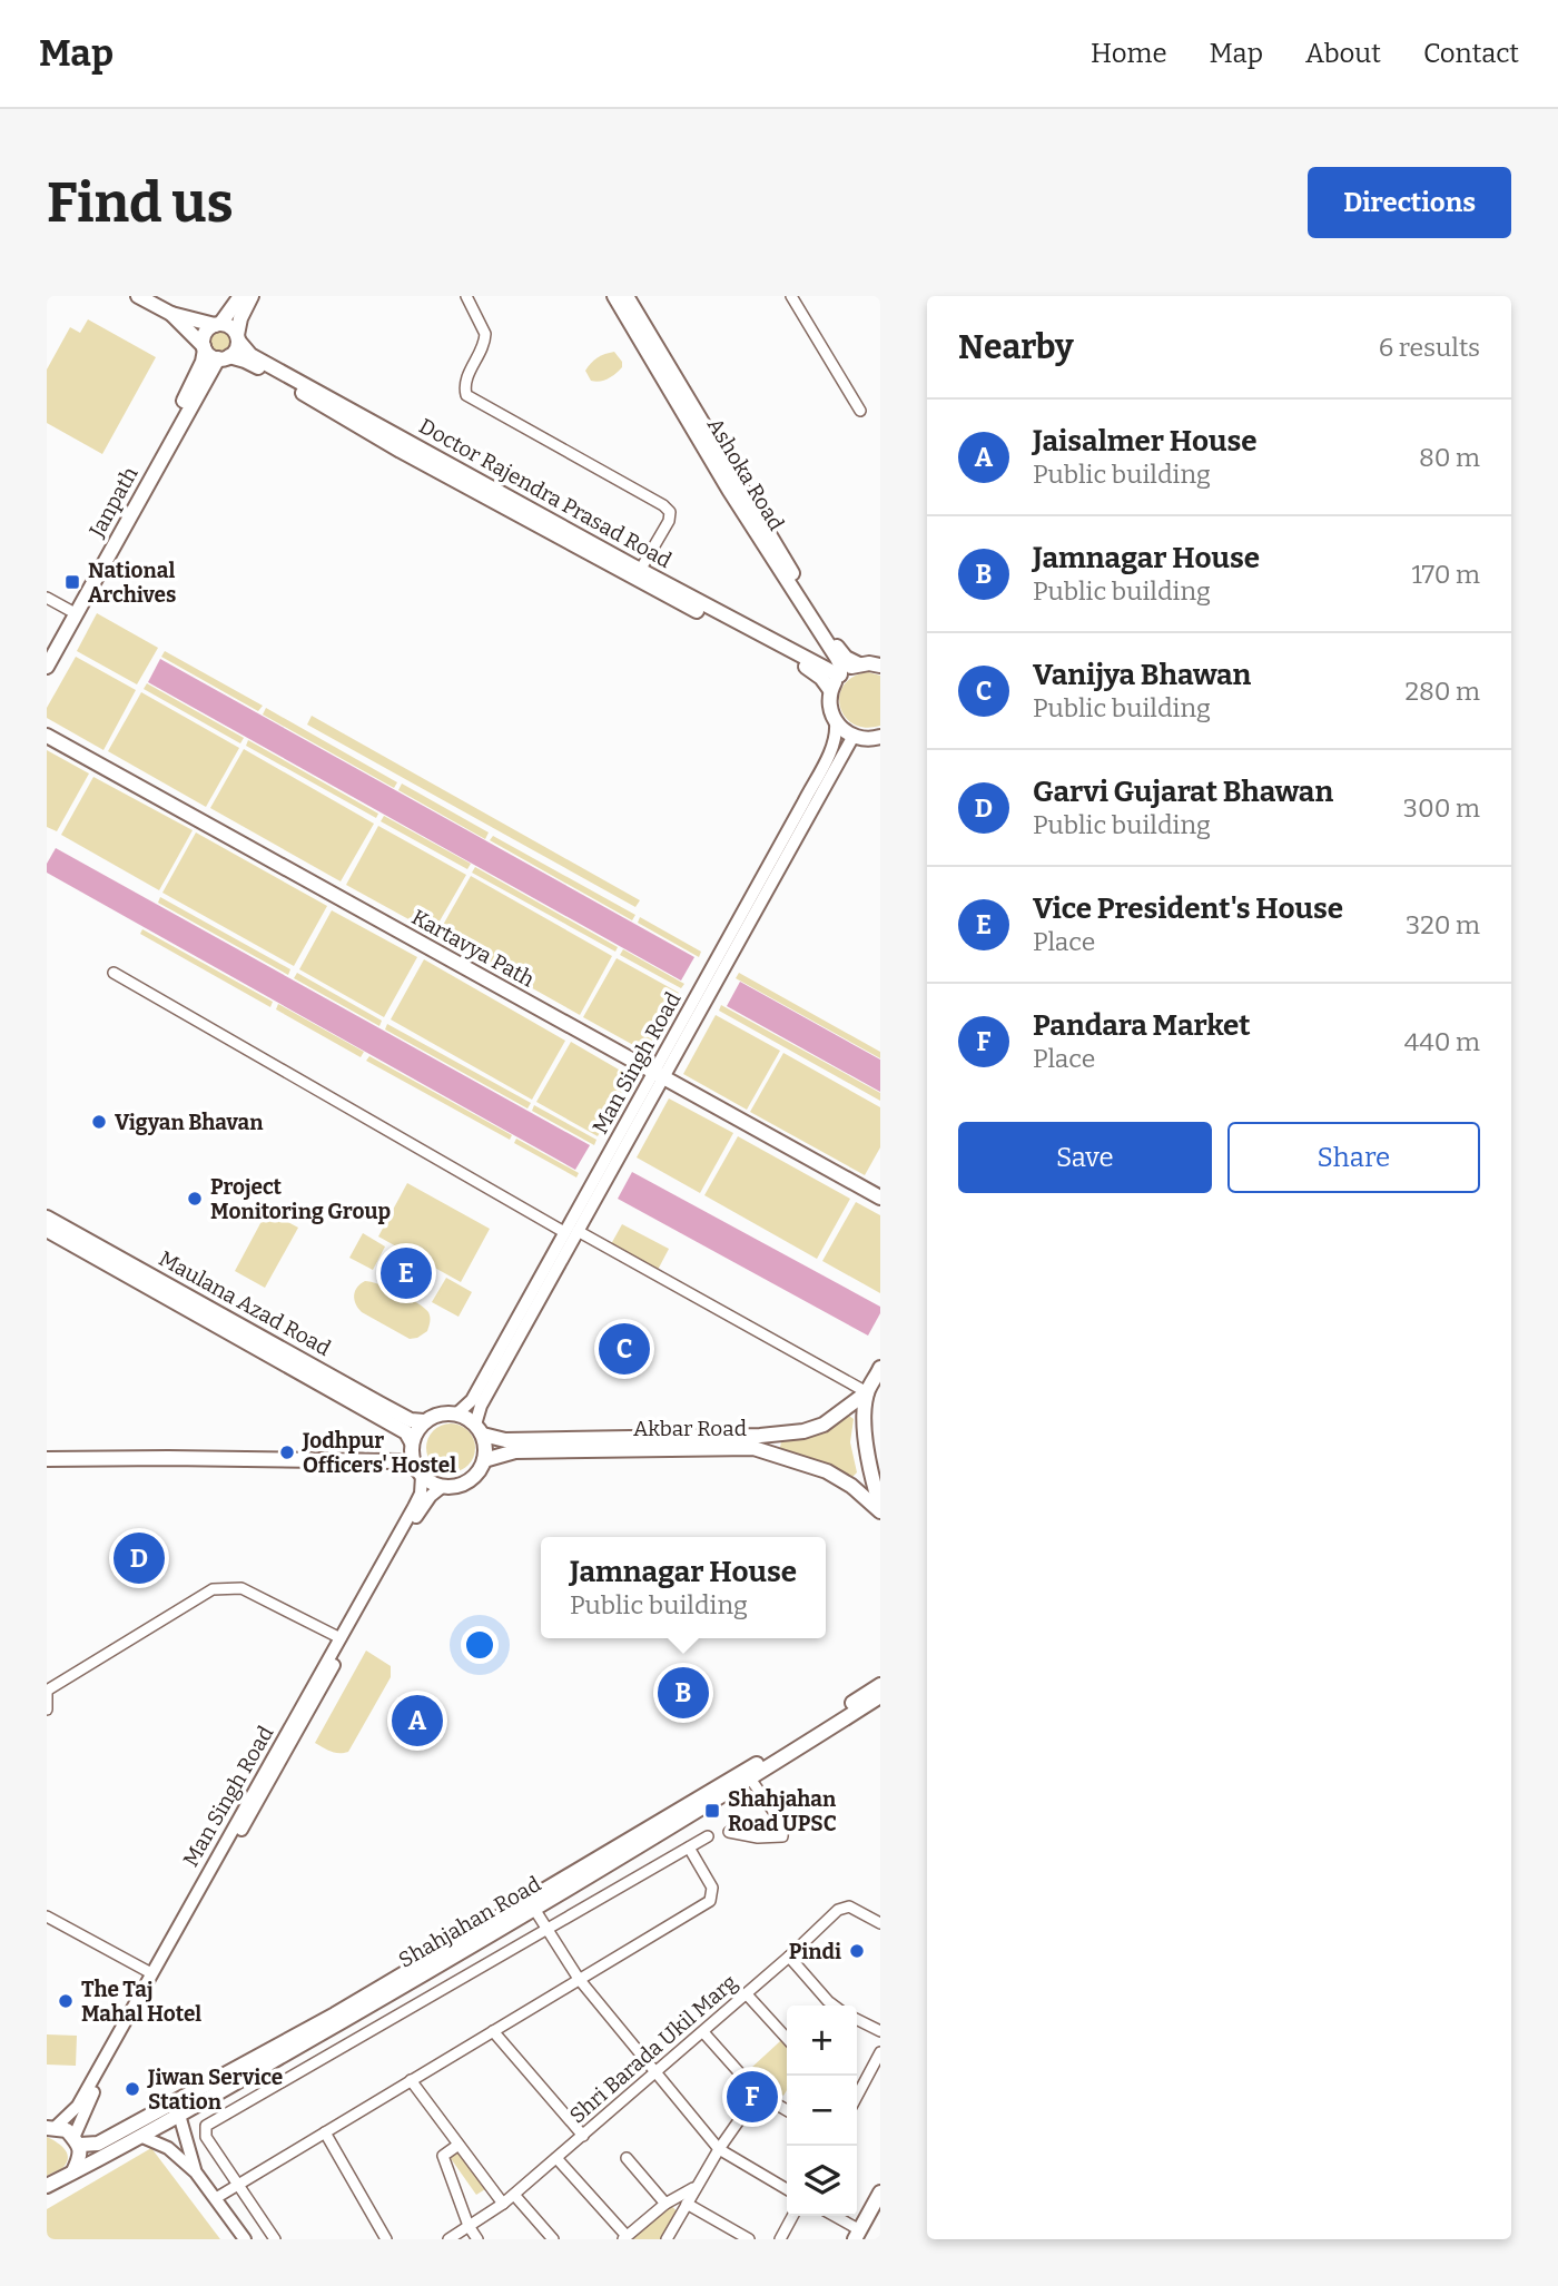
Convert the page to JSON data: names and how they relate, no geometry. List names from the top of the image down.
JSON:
{
  "streets": {
    "main road": [
      "Ashoka Road",
      "Doctor Rajendra Prasad Road",
      "Janpath",
      "Kartavya Path",
      "Maulana Azad Road",
      "Akbar Road",
      "Shahjahan Road"
    ],
    "street": ["Man Singh Road", "Shri Barada Ukil Marg"]
  },
  "crossings": [
    ["Ashoka Road", "Doctor Rajendra Prasad Road"],
    ["Doctor Rajendra Prasad Road", "Janpath"],
    ["Kartavya Path", "Man Singh Road"],
    ["Man Singh Road", "Maulana Azad Road"],
    ["Man Singh Road", "Akbar Road"],
    ["Man Singh Road", "Shahjahan Road"],
    ["Maulana Azad Road", "Akbar Road"]
  ],
  "places": {
    "transit": ["National Archives", "Shahjahan Road UPSC"],
    "other": [
      "Vigyan Bhavan",
      "Project Monitoring Group",
      "Jodhpur Officers' Hostel",
      "Pindi",
      "The Taj Mahal Hotel",
      "Jiwan Service Station"
    ]
  },
  "page": {
    "header": "Map",
    "nav": [
      "Home",
      "Map",
      "About",
      "Contact"
    ],
    "buttons": [
      "Directions",
      ["Save", "Share"]
    ],
    "title": "Find us",
    "heading": ["Nearby", "6 results"],
    "list": [
      {
        "mark": "A",
        "name": "Jaisalmer House",
        "note": "Public building",
        "value": "80 m"
      },
      {
        "mark": "B",
        "name": "Jamnagar House",
        "note": "Public building",
        "value": "170 m"
      },
      {
        "mark": "C",
        "name": "Vanijya Bhawan",
        "note": "Public building",
        "value": "280 m"
      },
      {
        "mark": "D",
        "name": "Garvi Gujarat Bhawan",
        "note": "Public building",
        "value": "300 m"
      },
      {
        "mark": "E",
        "name": "Vice President's House",
        "note": "Place",
        "value": "320 m"
      },
      {
        "mark": "F",
        "name": "Pandara Market",
        "note": "Place",
        "value": "440 m"
      }
    ],
    "pins": [
      "E",
      "C",
      "D",
      "B",
      "A",
      "F"
    ],
    "popup": ["Jamnagar House", "Public building"],
    "map_buttons": ["+", "−"]
  }
}
